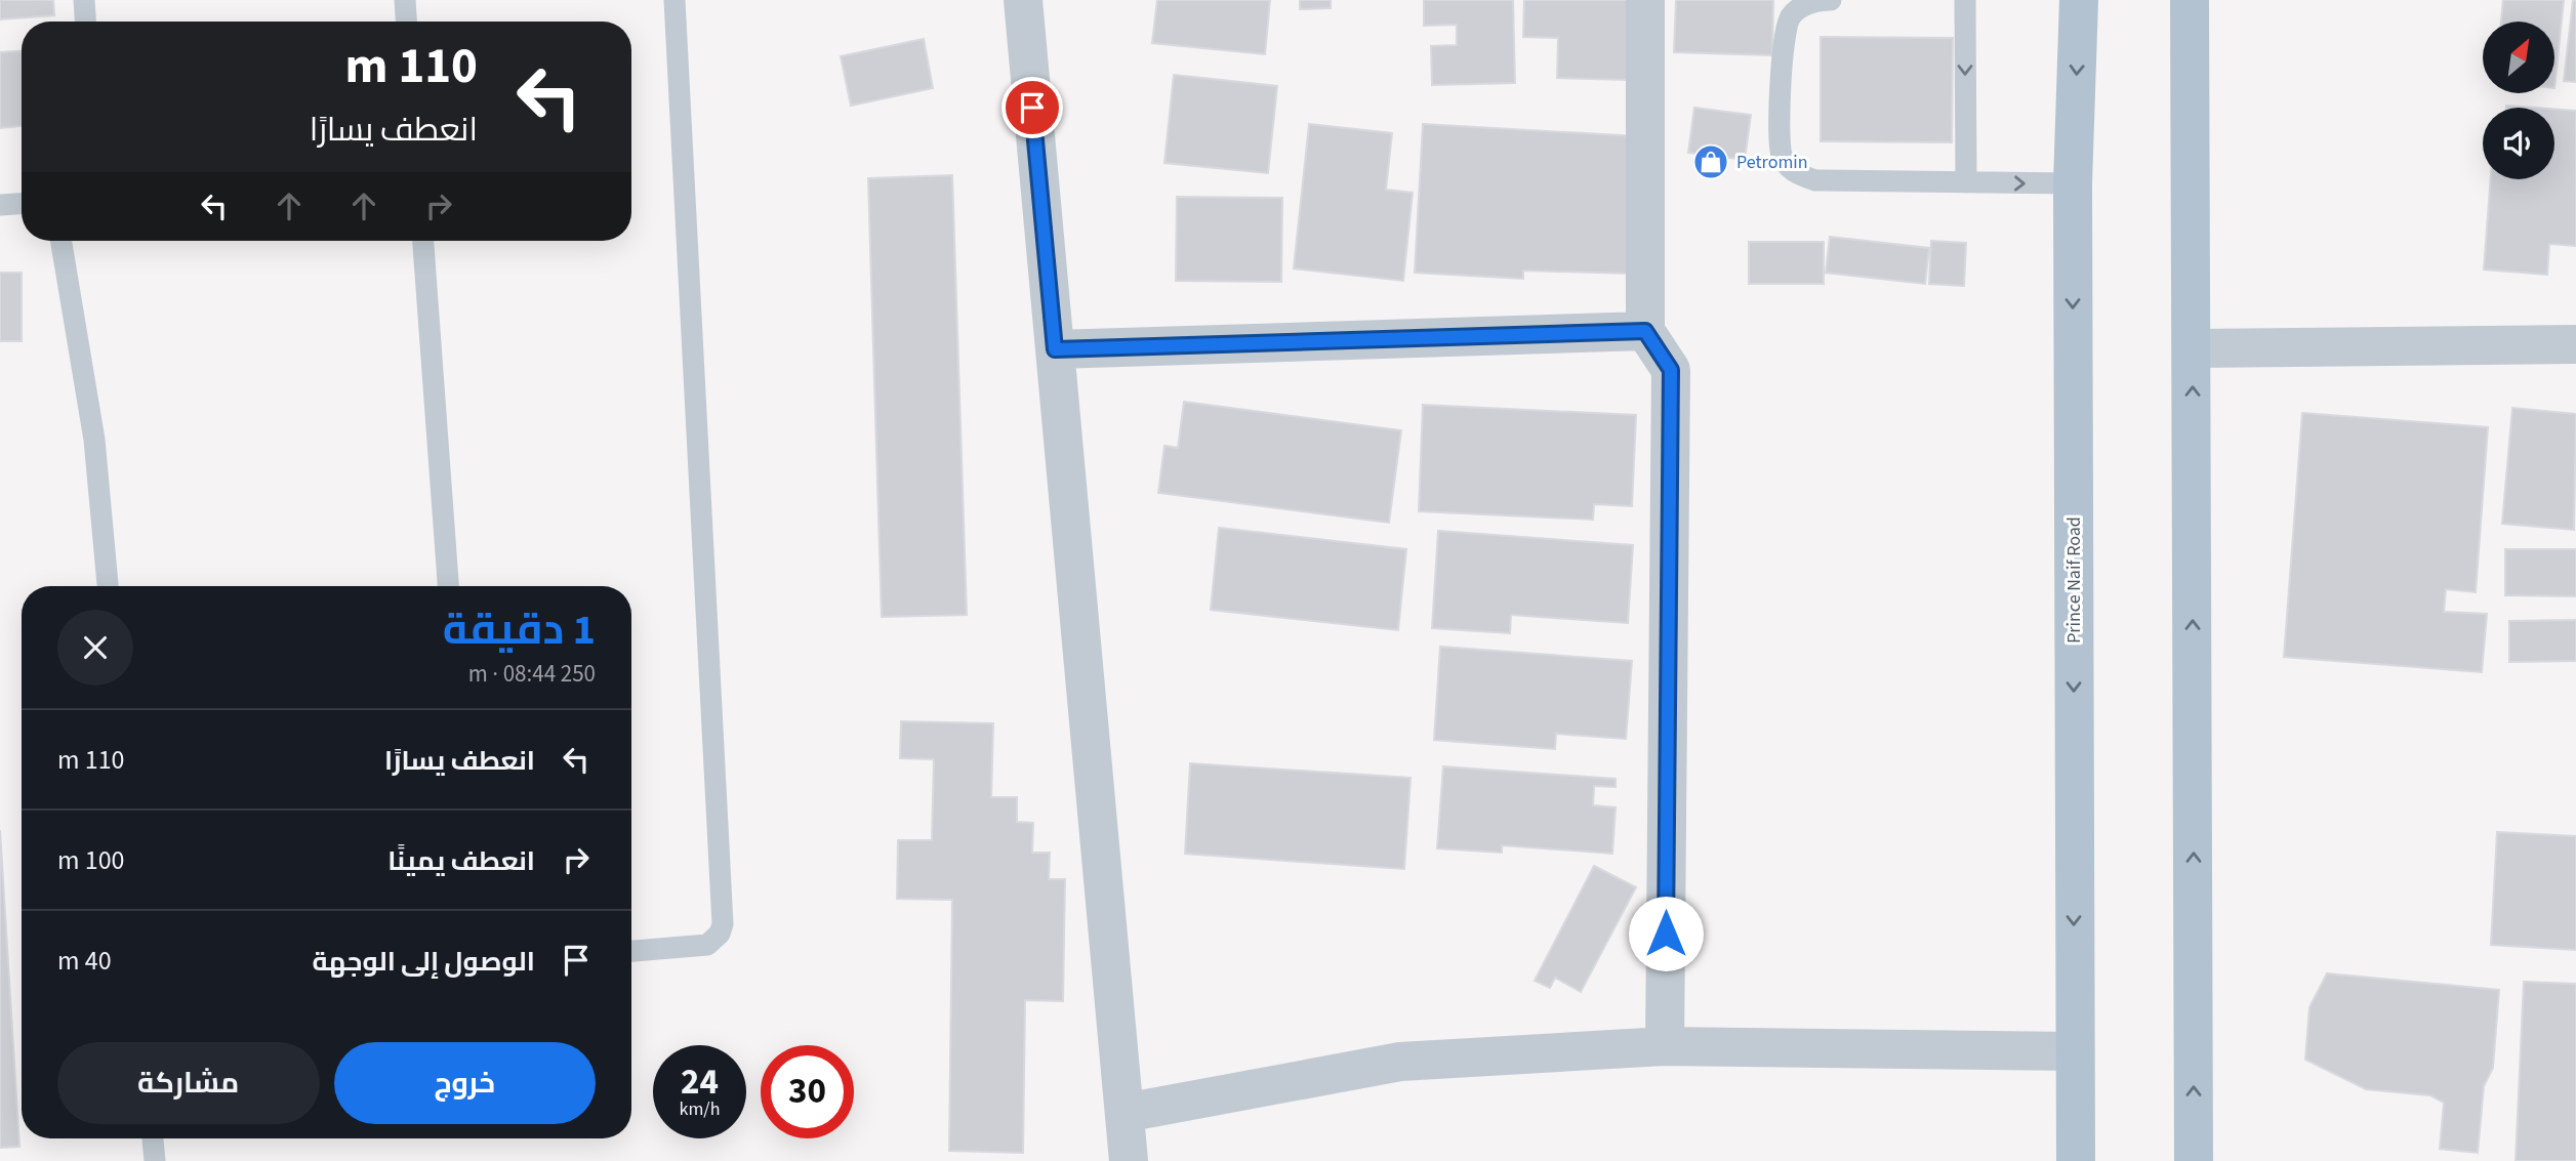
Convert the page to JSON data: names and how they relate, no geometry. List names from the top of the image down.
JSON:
{
  "streets": {
    "main road": ["Prince Naif Road"]
  },
  "places": {
    "shop": ["Petromin"]
  },
  "north": "top right",
  "page": {
    "turn": ["110 m", "انعطف يسارًا"],
    "heading": ["1 دقيقة", "250 m · 08:44"],
    "list": [
      {
        "name": "انعطف يسارًا",
        "value": "110 m"
      },
      {
        "name": "انعطف يمينًا",
        "value": "100 m"
      },
      {
        "name": "الوصول إلى الوجهة",
        "value": "40 m"
      }
    ],
    "buttons": ["خروج", "مشاركة"],
    "speed": "24 km/h",
    "limit": "30"
  }
}
